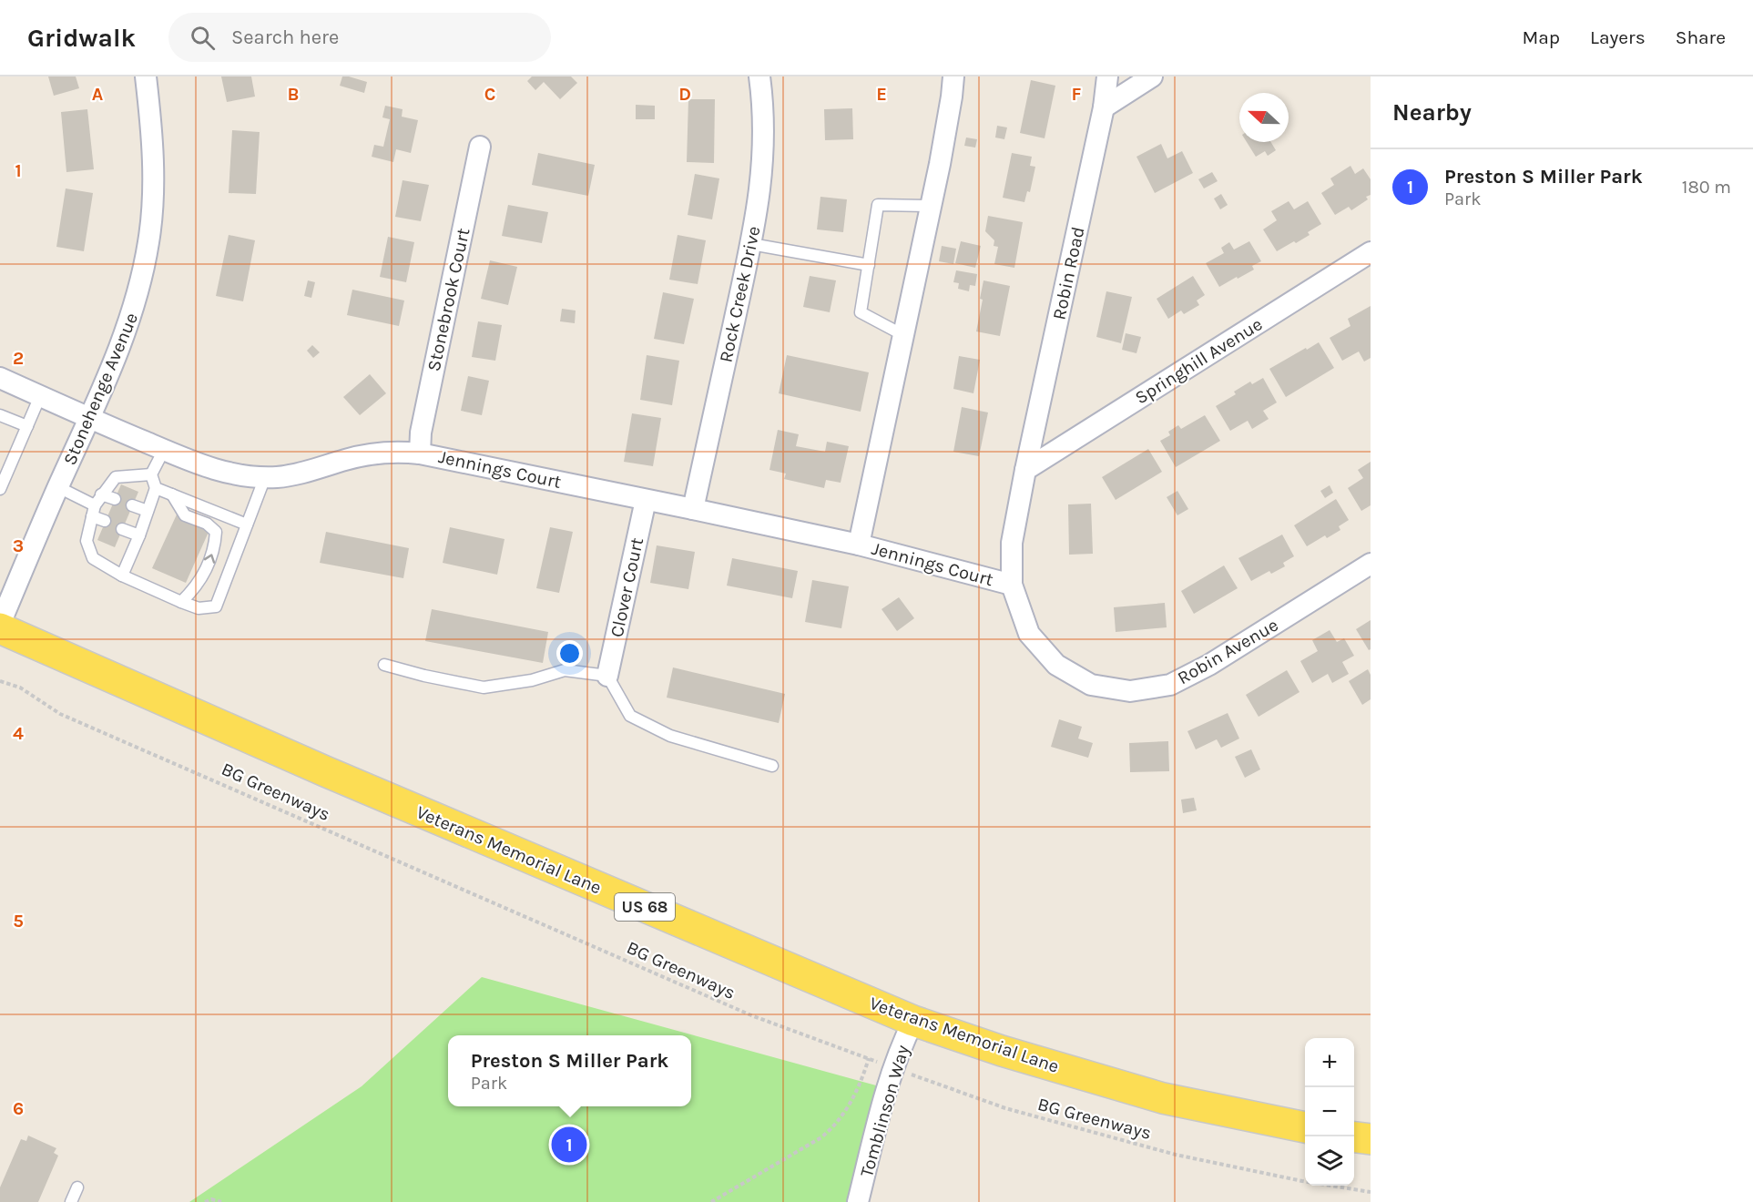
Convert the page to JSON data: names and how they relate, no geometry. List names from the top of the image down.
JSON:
{
  "streets": {
    "main road": ["Veterans Memorial Lane", "US 68"],
    "street": [
      "Robin Road",
      "Rock Creek Drive",
      "Stonebrook Court",
      "Springhill Avenue",
      "Stonehenge Avenue",
      "Jennings Court",
      "Clover Court",
      "Robin Avenue",
      "Tomblinson Way"
    ],
    "path": ["BG Greenways"]
  },
  "crossings": [
    ["Robin Road", "Springhill Avenue"],
    ["Robin Road", "Robin Avenue"],
    ["Rock Creek Drive", "Jennings Court"],
    ["Stonebrook Court", "Jennings Court"],
    ["Springhill Avenue", "Robin Avenue"],
    ["Stonehenge Avenue", "Jennings Court"],
    ["Jennings Court", "Clover Court"],
    ["Jennings Court", "Robin Avenue"],
    ["BG Greenways", "Tomblinson Way"],
    ["Veterans Memorial Lane", "Tomblinson Way"]
  ],
  "north": "left",
  "page": {
    "header": "Gridwalk",
    "search": "Search here",
    "nav": ["Map", "Layers", "Share"],
    "heading": "Nearby",
    "list": [
      {
        "mark": "1",
        "name": "Preston S Miller Park",
        "note": "Park",
        "value": "180 m"
      }
    ],
    "popup": ["Preston S Miller Park", "Park"],
    "map_buttons": ["+", "−"],
    "pins": "1"
  },
  "grid": {
    "columns": [
      "A",
      "B",
      "C",
      "D",
      "E",
      "F"
    ],
    "rows": [
      "1",
      "2",
      "3",
      "4",
      "5",
      "6"
    ]
  }
}
